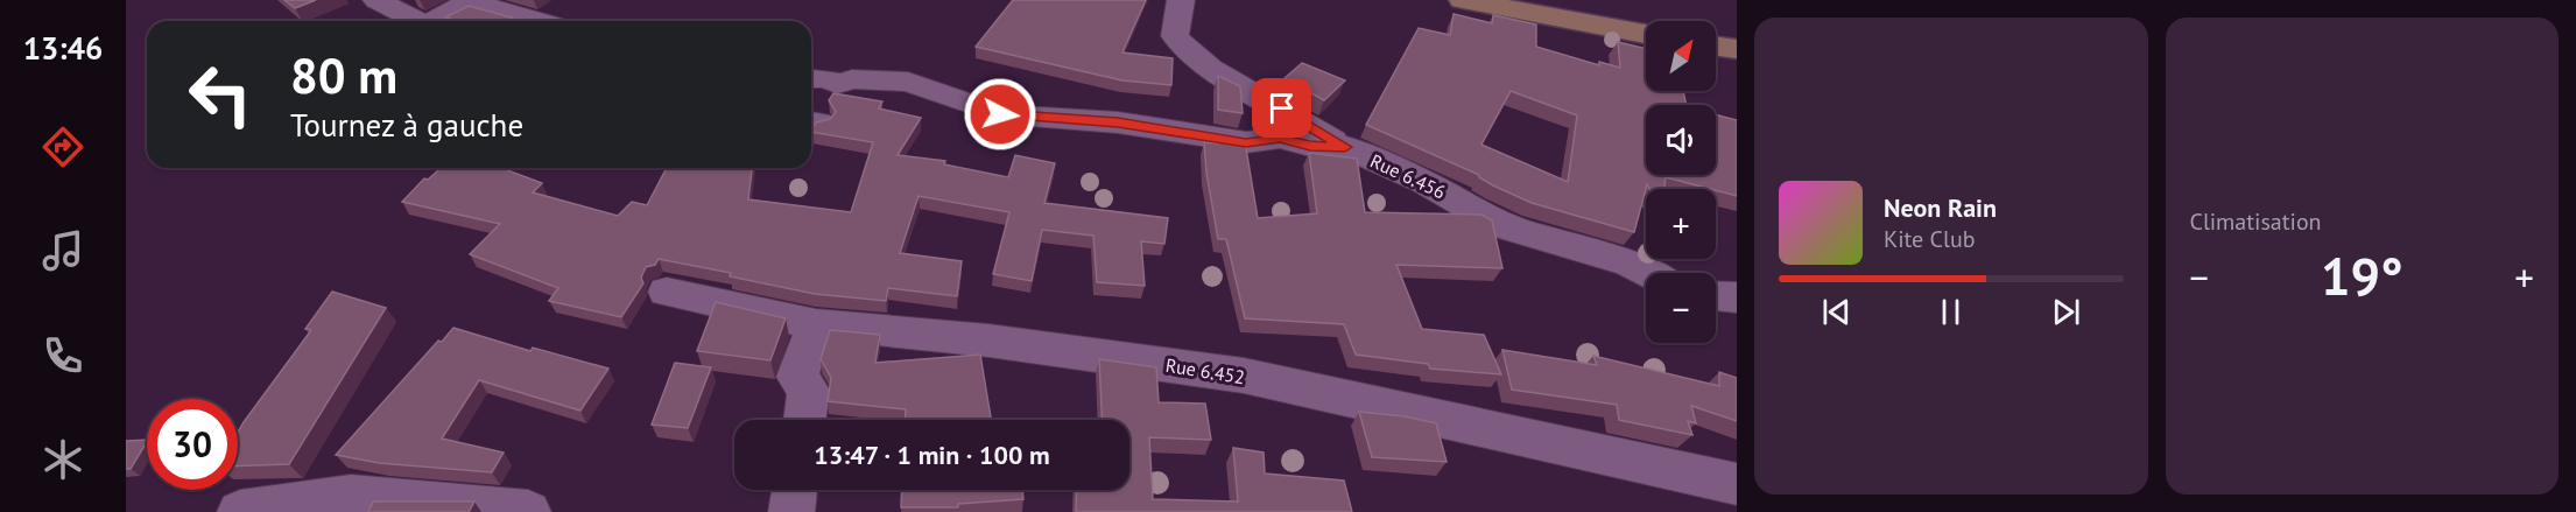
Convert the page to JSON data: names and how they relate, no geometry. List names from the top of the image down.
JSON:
{
  "streets": {
    "street": ["Rue 6.456", "Rue 6.452"]
  },
  "north": "top right",
  "page": {
    "tabs": "13:46",
    "tile": "Climatisation",
    "map_buttons": ["+", "−"],
    "turn": ["80 m", "Tournez à gauche"],
    "song": ["Neon Rain", "Kite Club"],
    "heat": ["−", "19°", "+"],
    "limit": "30",
    "trip": "13:47 · 1 min · 100 m"
  }
}
